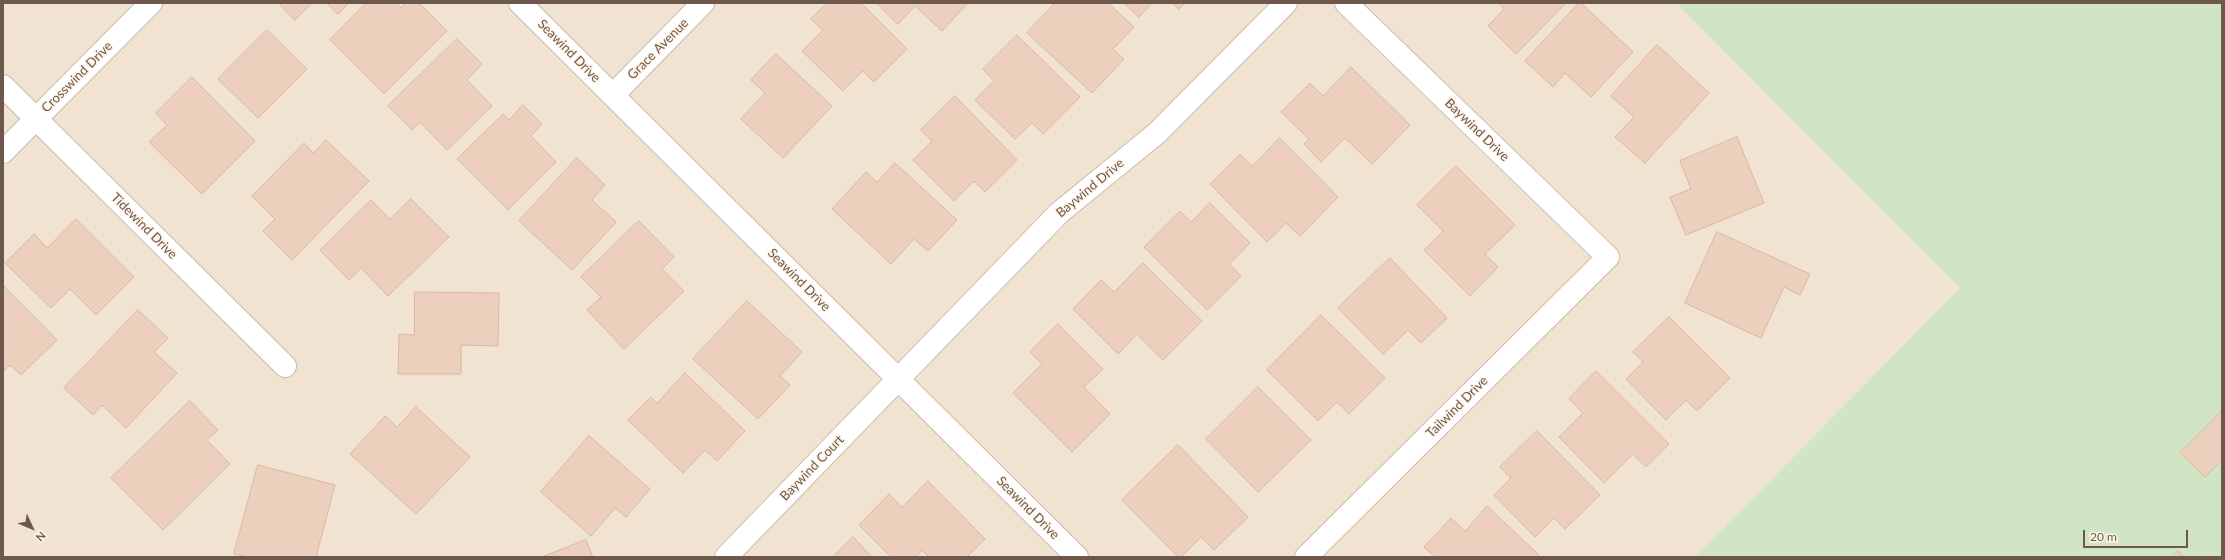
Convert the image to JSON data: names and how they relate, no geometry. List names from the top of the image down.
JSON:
{
  "streets": {
    "street": [
      "Grace Avenue",
      "Seawind Drive",
      "Crosswind Drive",
      "Baywind Drive",
      "Tidewind Drive",
      "Tailwind Drive",
      "Baywind Court"
    ]
  },
  "crossings": [
    ["Grace Avenue", "Seawind Drive"],
    ["Seawind Drive", "Baywind Drive"],
    ["Seawind Drive", "Baywind Court"],
    ["Crosswind Drive", "Tidewind Drive"],
    ["Baywind Drive", "Tailwind Drive"],
    ["Baywind Drive", "Baywind Court"]
  ],
  "scale_bar": "20 m",
  "north": "bottom right"
}
